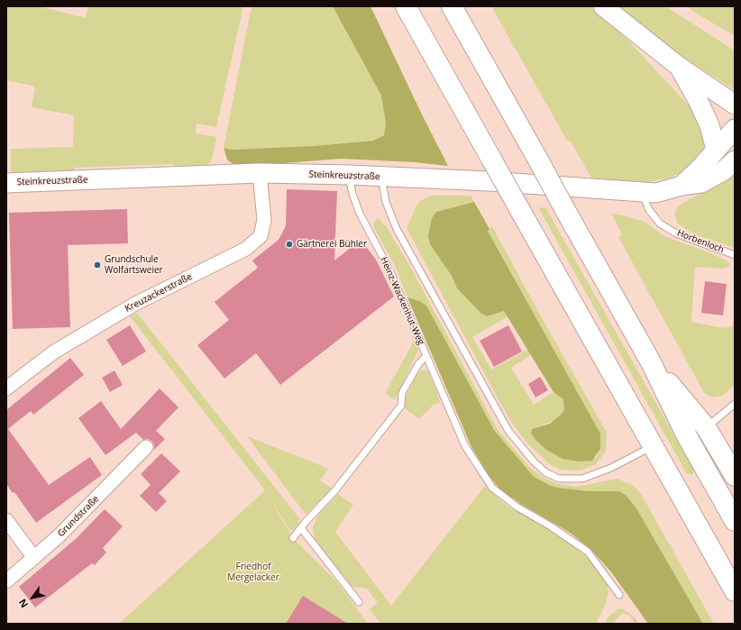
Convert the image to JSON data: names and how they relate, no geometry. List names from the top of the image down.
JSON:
{
  "streets": {
    "street": ["Steinkreuzstraße", "Kreuzackerstraße", "Grundstraße"],
    "lane": ["Horbenloch", "Heinz-Wackenhut-Weg"]
  },
  "crossings": [
    ["Steinkreuzstraße", "Horbenloch"],
    ["Steinkreuzstraße", "Kreuzackerstraße"],
    ["Steinkreuzstraße", "Heinz-Wackenhut-Weg"]
  ],
  "parks": ["Friedhof Mergelacker"],
  "places": ["Gärtnerei Bühler", "Grundschule Wolfartsweier"],
  "north": "bottom left"
}
